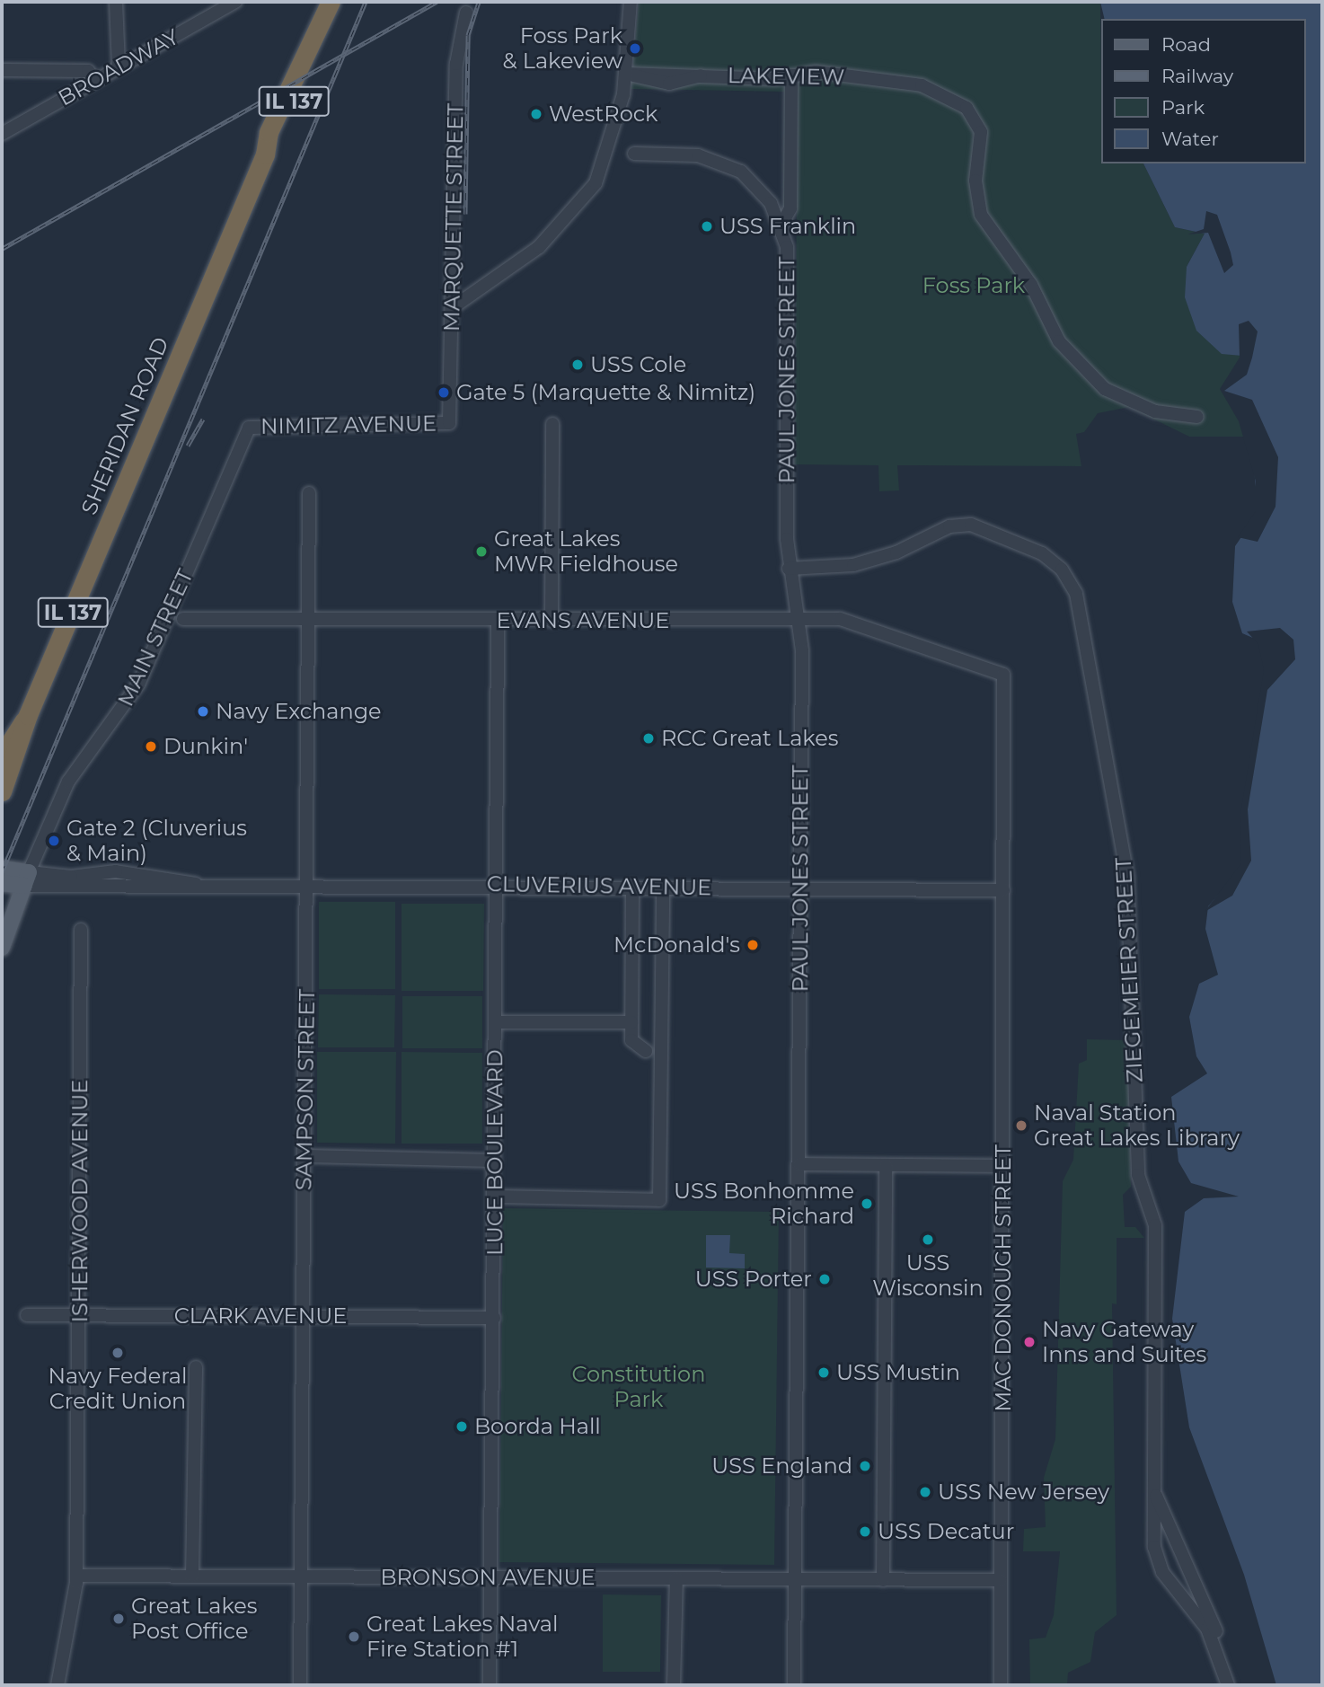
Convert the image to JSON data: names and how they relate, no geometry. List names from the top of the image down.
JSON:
{
  "streets": {
    "highway": ["IL 137", "SHERIDAN ROAD"],
    "street": [
      "BROADWAY",
      "LAKEVIEW",
      "MARQUETTE STREET",
      "PAUL JONES STREET",
      "NIMITZ AVENUE",
      "EVANS AVENUE",
      "MAIN STREET",
      "CLUVERIUS AVENUE",
      "ZIEGEMEIER STREET",
      "SAMPSON STREET",
      "LUCE BOULEVARD",
      "ISHERWOOD AVENUE",
      "MAC DONOUGH STREET",
      "CLARK AVENUE",
      "BRONSON AVENUE"
    ]
  },
  "crossings": [
    ["LAKEVIEW", "PAUL JONES STREET"],
    ["MARQUETTE STREET", "NIMITZ AVENUE"],
    ["PAUL JONES STREET", "EVANS AVENUE"],
    ["PAUL JONES STREET", "CLUVERIUS AVENUE"],
    ["PAUL JONES STREET", "ZIEGEMEIER STREET"],
    ["PAUL JONES STREET", "BRONSON AVENUE"],
    ["NIMITZ AVENUE", "MAIN STREET"],
    ["EVANS AVENUE", "SAMPSON STREET"],
    ["EVANS AVENUE", "LUCE BOULEVARD"],
    ["EVANS AVENUE", "MAC DONOUGH STREET"],
    ["MAIN STREET", "CLUVERIUS AVENUE"],
    ["CLUVERIUS AVENUE", "SAMPSON STREET"],
    ["CLUVERIUS AVENUE", "LUCE BOULEVARD"],
    ["CLUVERIUS AVENUE", "MAC DONOUGH STREET"],
    ["SAMPSON STREET", "CLARK AVENUE"],
    ["SAMPSON STREET", "BRONSON AVENUE"],
    ["LUCE BOULEVARD", "CLARK AVENUE"],
    ["LUCE BOULEVARD", "BRONSON AVENUE"],
    ["ISHERWOOD AVENUE", "CLARK AVENUE"],
    ["ISHERWOOD AVENUE", "BRONSON AVENUE"],
    ["MAC DONOUGH STREET", "BRONSON AVENUE"]
  ],
  "parks": ["Foss Park", "Constitution Park"],
  "places": [
    "Foss Park & Lakeview",
    "WestRock",
    "USS Franklin",
    "USS Cole",
    "Gate 5 (Marquette & Nimitz)",
    "Great Lakes MWR Fieldhouse",
    "Navy Exchange",
    "RCC Great Lakes",
    "Dunkin'",
    "Gate 2 (Cluverius & Main)",
    "McDonald's",
    "Naval Station Great Lakes Library",
    "USS Bonhomme Richard",
    "USS Wisconsin",
    "USS Porter",
    "Navy Gateway Inns and Suites",
    "Navy Federal Credit Union",
    "USS Mustin",
    "Boorda Hall",
    "USS England",
    "USS New Jersey",
    "USS Decatur",
    "Great Lakes Post Office",
    "Great Lakes Naval Fire Station #1"
  ],
  "legend": [
    "Road",
    "Railway",
    "Park",
    "Water"
  ]
}
